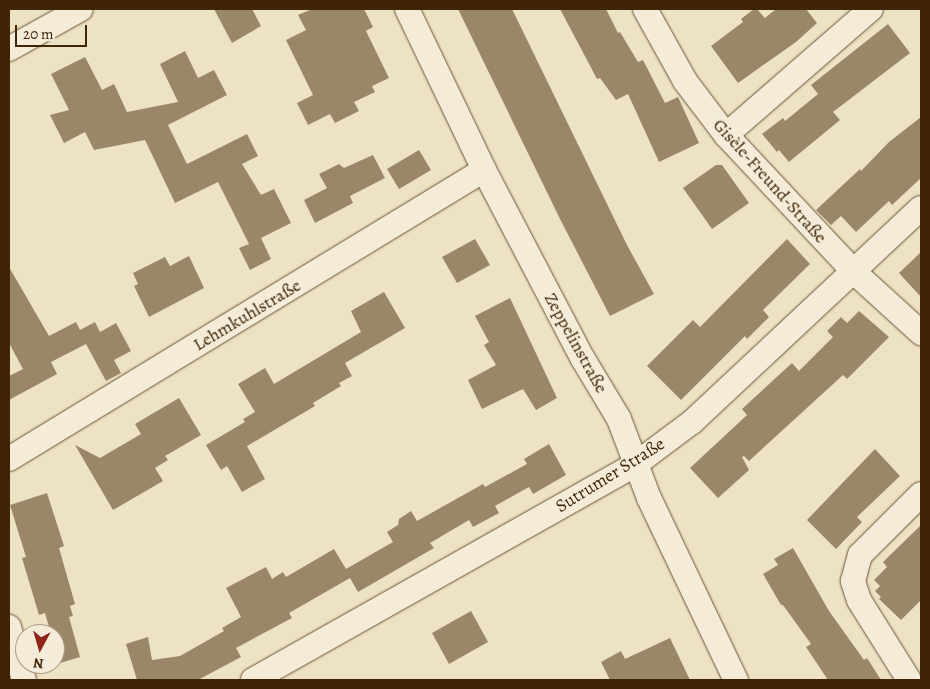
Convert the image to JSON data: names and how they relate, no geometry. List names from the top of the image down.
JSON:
{
  "streets": {
    "street": [
      "Gisèle-Freund-Straße",
      "Lehmkuhlstraße",
      "Zeppelinstraße",
      "Sutrumer Straße"
    ]
  },
  "crossings": [
    ["Gisèle-Freund-Straße", "Sutrumer Straße"],
    ["Lehmkuhlstraße", "Zeppelinstraße"],
    ["Zeppelinstraße", "Sutrumer Straße"]
  ],
  "scale_bar": "20 m",
  "north": "bottom"
}
